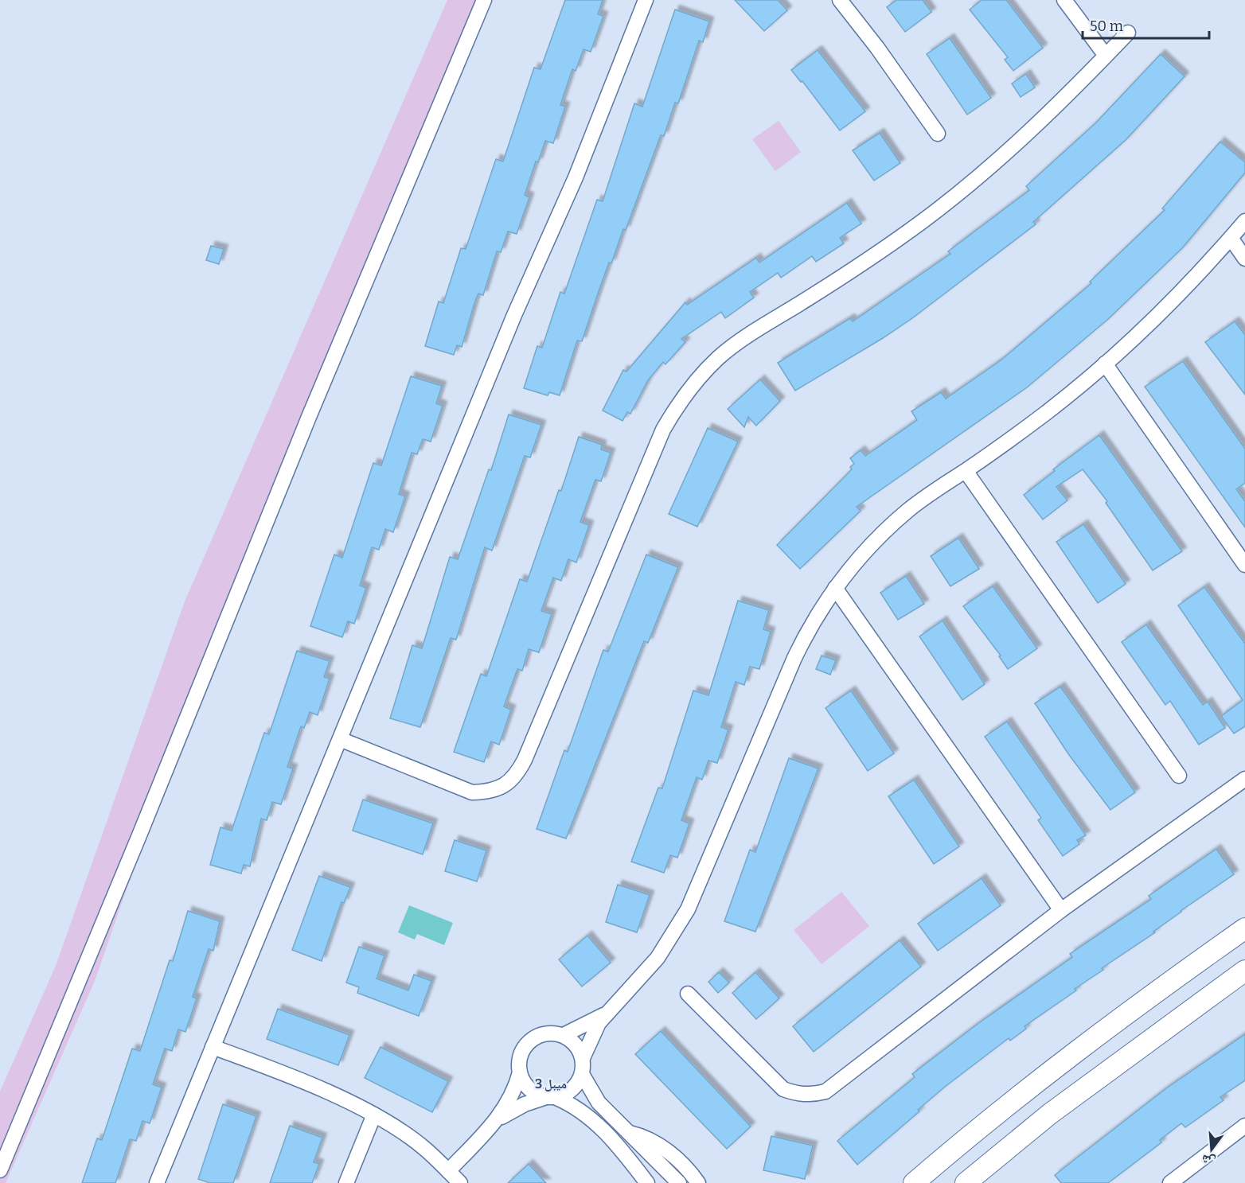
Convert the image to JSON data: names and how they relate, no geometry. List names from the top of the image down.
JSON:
{
  "districts": ["ميبل 3"],
  "scale_bar": "50 m",
  "north": "bottom"
}
